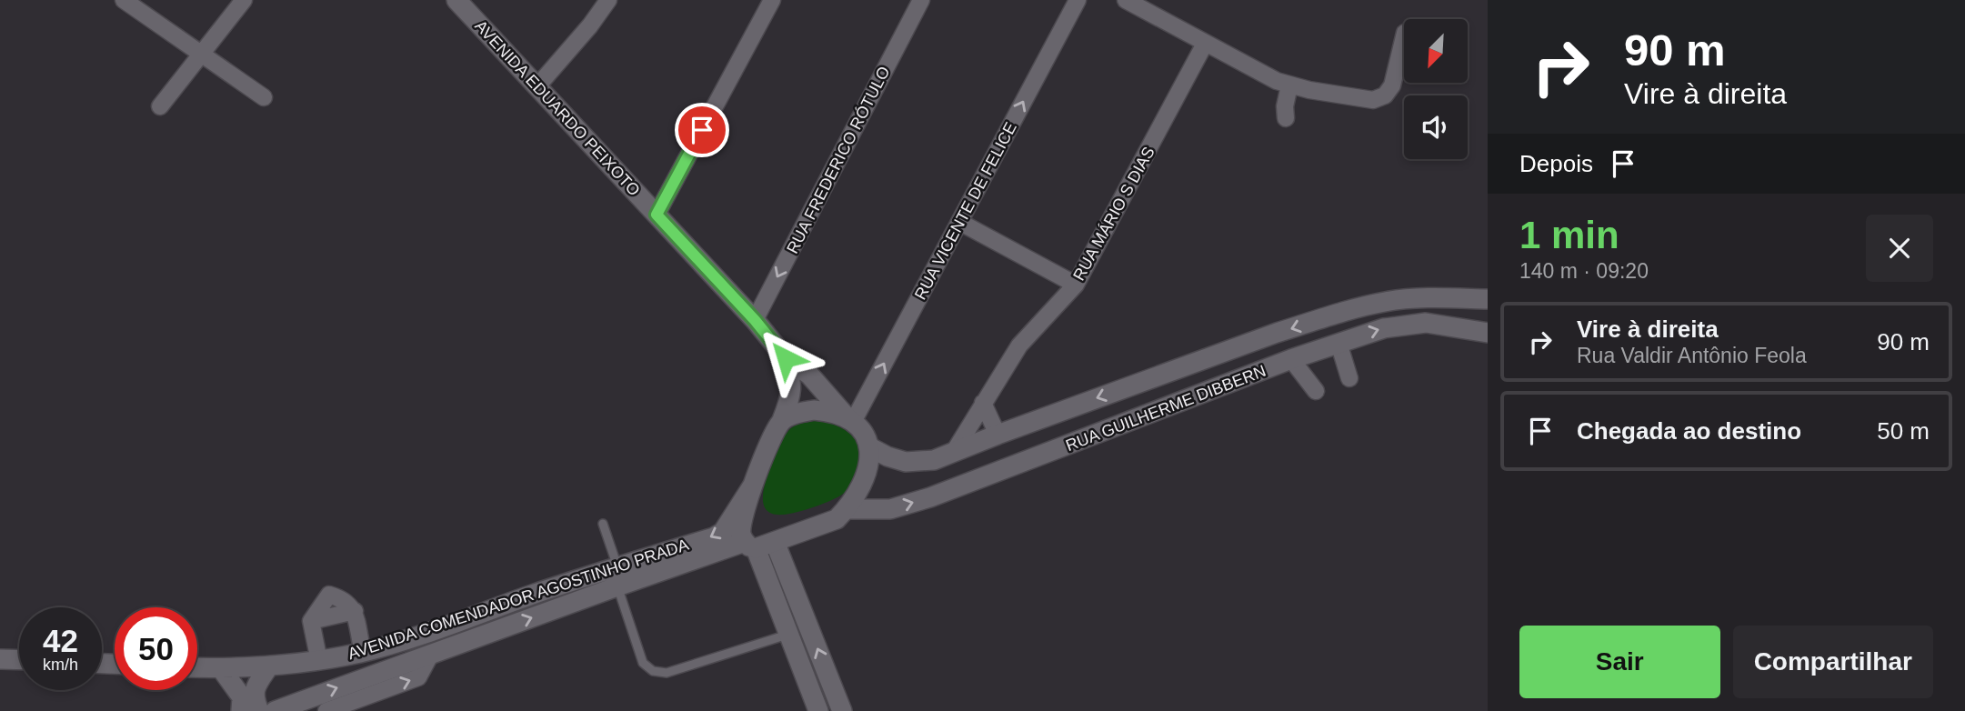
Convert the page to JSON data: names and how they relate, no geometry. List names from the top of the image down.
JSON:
{
  "streets": {
    "main road": ["AVENIDA EDUARDO PEIXOTO", "RUA GUILHERME DIBBERN", "AVENIDA COMENDADOR AGOSTINHO PRADA"],
    "street": ["RUA FREDERICO RÓTULO", "RUA VICENTE DE FELICE", "RUA MÁRIO S DIAS"]
  },
  "crossings": [
    ["AVENIDA EDUARDO PEIXOTO", "RUA FREDERICO RÓTULO"],
    ["AVENIDA EDUARDO PEIXOTO", "RUA VICENTE DE FELICE"],
    ["AVENIDA EDUARDO PEIXOTO", "RUA GUILHERME DIBBERN"],
    ["AVENIDA EDUARDO PEIXOTO", "AVENIDA COMENDADOR AGOSTINHO PRADA"],
    ["RUA MÁRIO S DIAS", "RUA GUILHERME DIBBERN"],
    ["RUA GUILHERME DIBBERN", "AVENIDA COMENDADOR AGOSTINHO PRADA"]
  ],
  "one_way": ["RUA VICENTE DE FELICE"],
  "north": "bottom left",
  "page": {
    "turn": ["90 m", "Vire à direita"],
    "then": "Depois",
    "heading": ["1 min", "140 m · 09:20"],
    "list": [
      {
        "name": "Vire à direita",
        "note": "Rua Valdir Antônio Feola",
        "value": "90 m"
      },
      {
        "name": "Chegada ao destino",
        "value": "50 m"
      }
    ],
    "speed": "42 km/h",
    "limit": "50",
    "buttons": ["Sair", "Compartilhar"]
  }
}
